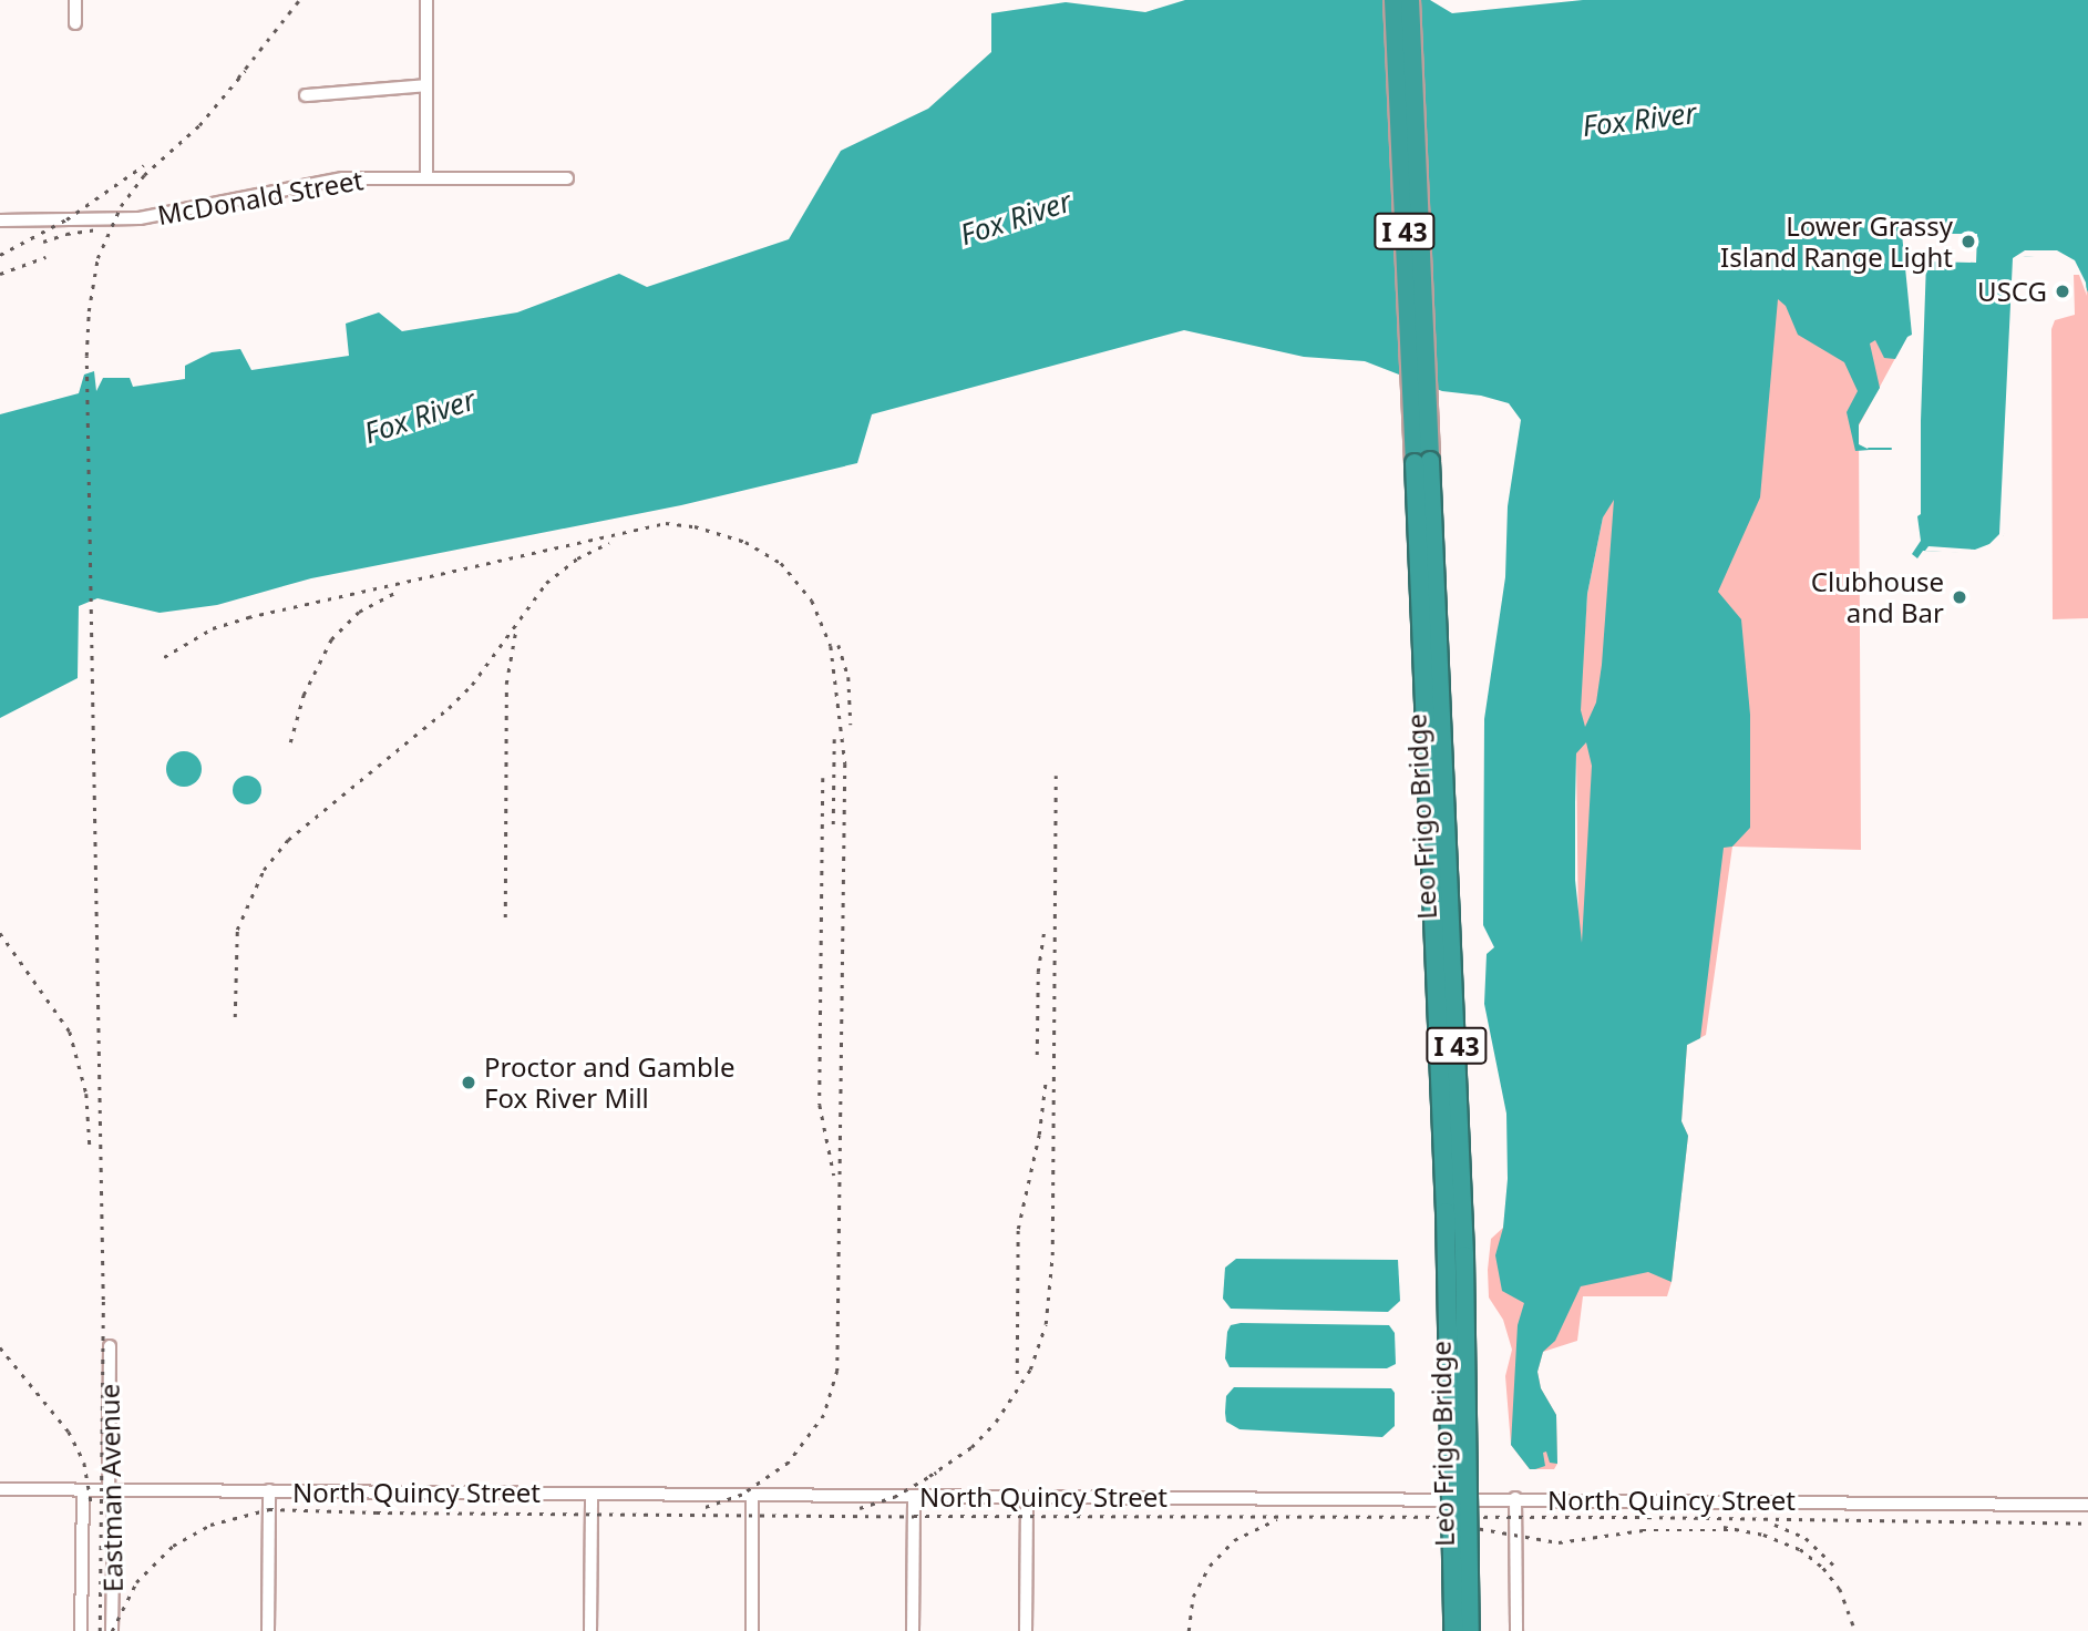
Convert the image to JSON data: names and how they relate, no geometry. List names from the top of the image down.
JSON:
{
  "streets": {
    "highway": ["I 43", "Leo Frigo Bridge"],
    "street": ["McDonald Street", "Eastman Avenue", "North Quincy Street"]
  },
  "crossings": [
    ["Eastman Avenue", "North Quincy Street"]
  ],
  "water": ["Fox River"],
  "places": [
    "Lower Grassy Island Range Light",
    "USCG",
    "Clubhouse and Bar",
    "Proctor and Gamble Fox River Mill"
  ]
}
